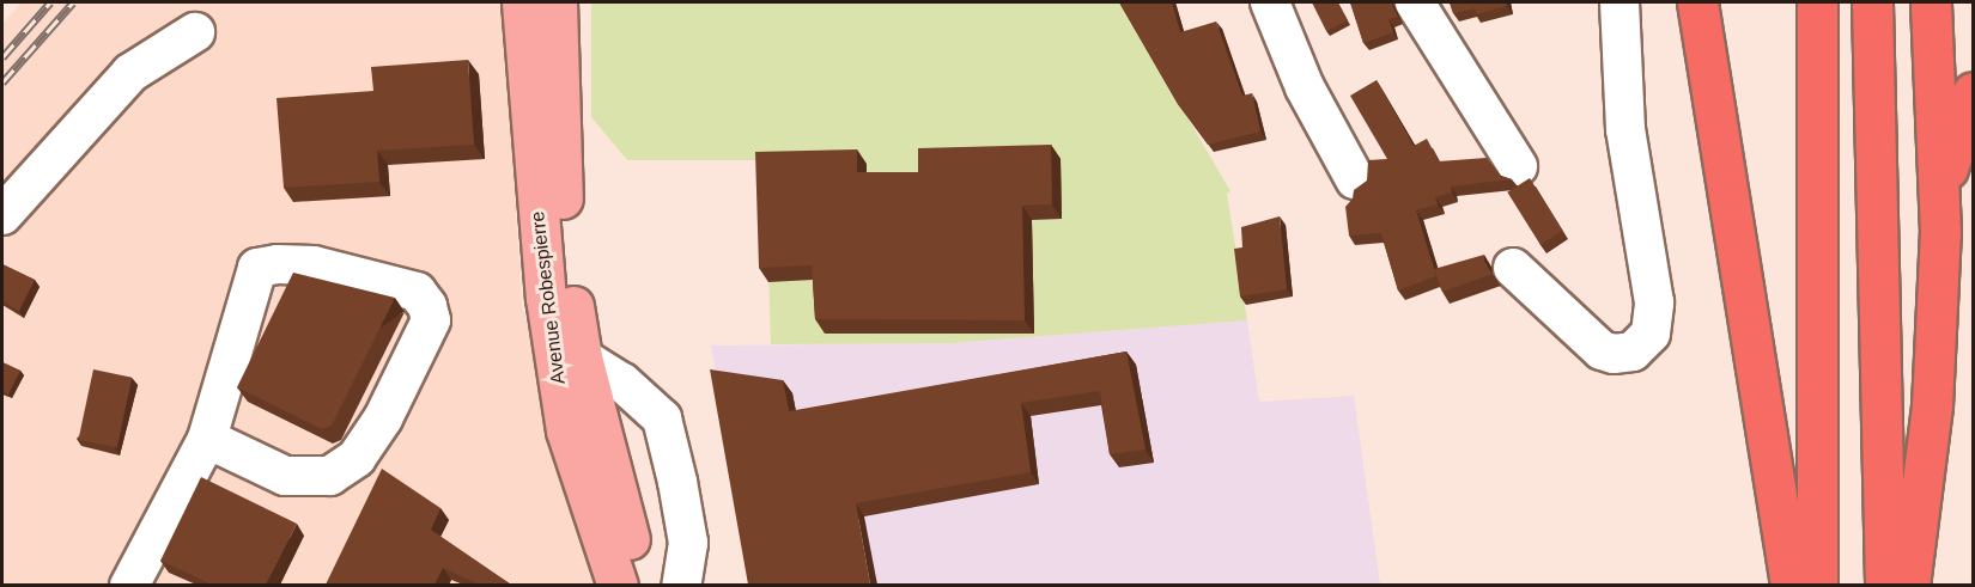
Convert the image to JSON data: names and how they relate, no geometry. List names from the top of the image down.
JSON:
{
  "streets": {
    "main road": ["Avenue Robespierre"]
  }
}
